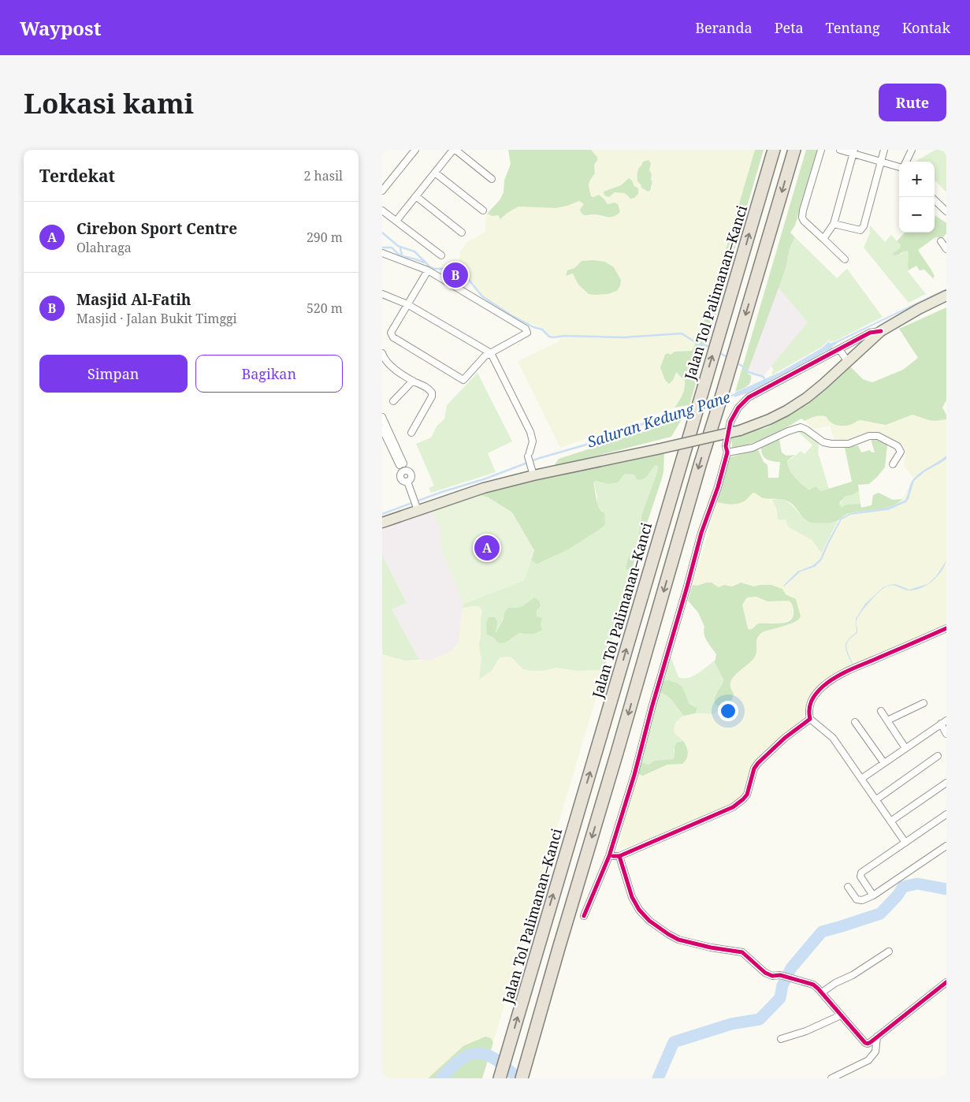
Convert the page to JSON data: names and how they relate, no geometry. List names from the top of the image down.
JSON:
{
  "streets": {
    "highway": ["Jalan Tol Palimanan–Kanci"]
  },
  "water": ["Saluran Kedung Pane"],
  "page": {
    "header": "Waypost",
    "nav": [
      "Beranda",
      "Peta",
      "Tentang",
      "Kontak"
    ],
    "buttons": [
      "Rute",
      ["Simpan", "Bagikan"]
    ],
    "title": "Lokasi kami",
    "heading": ["Terdekat", "2 hasil"],
    "map_buttons": ["+", "−"],
    "list": [
      {
        "mark": "A",
        "name": "Cirebon Sport Centre",
        "note": "Olahraga",
        "value": "290 m"
      },
      {
        "mark": "B",
        "name": "Masjid Al-Fatih",
        "note": "Masjid · Jalan Bukit Timggi",
        "value": "520 m"
      }
    ],
    "pins": ["B", "A"]
  }
}
